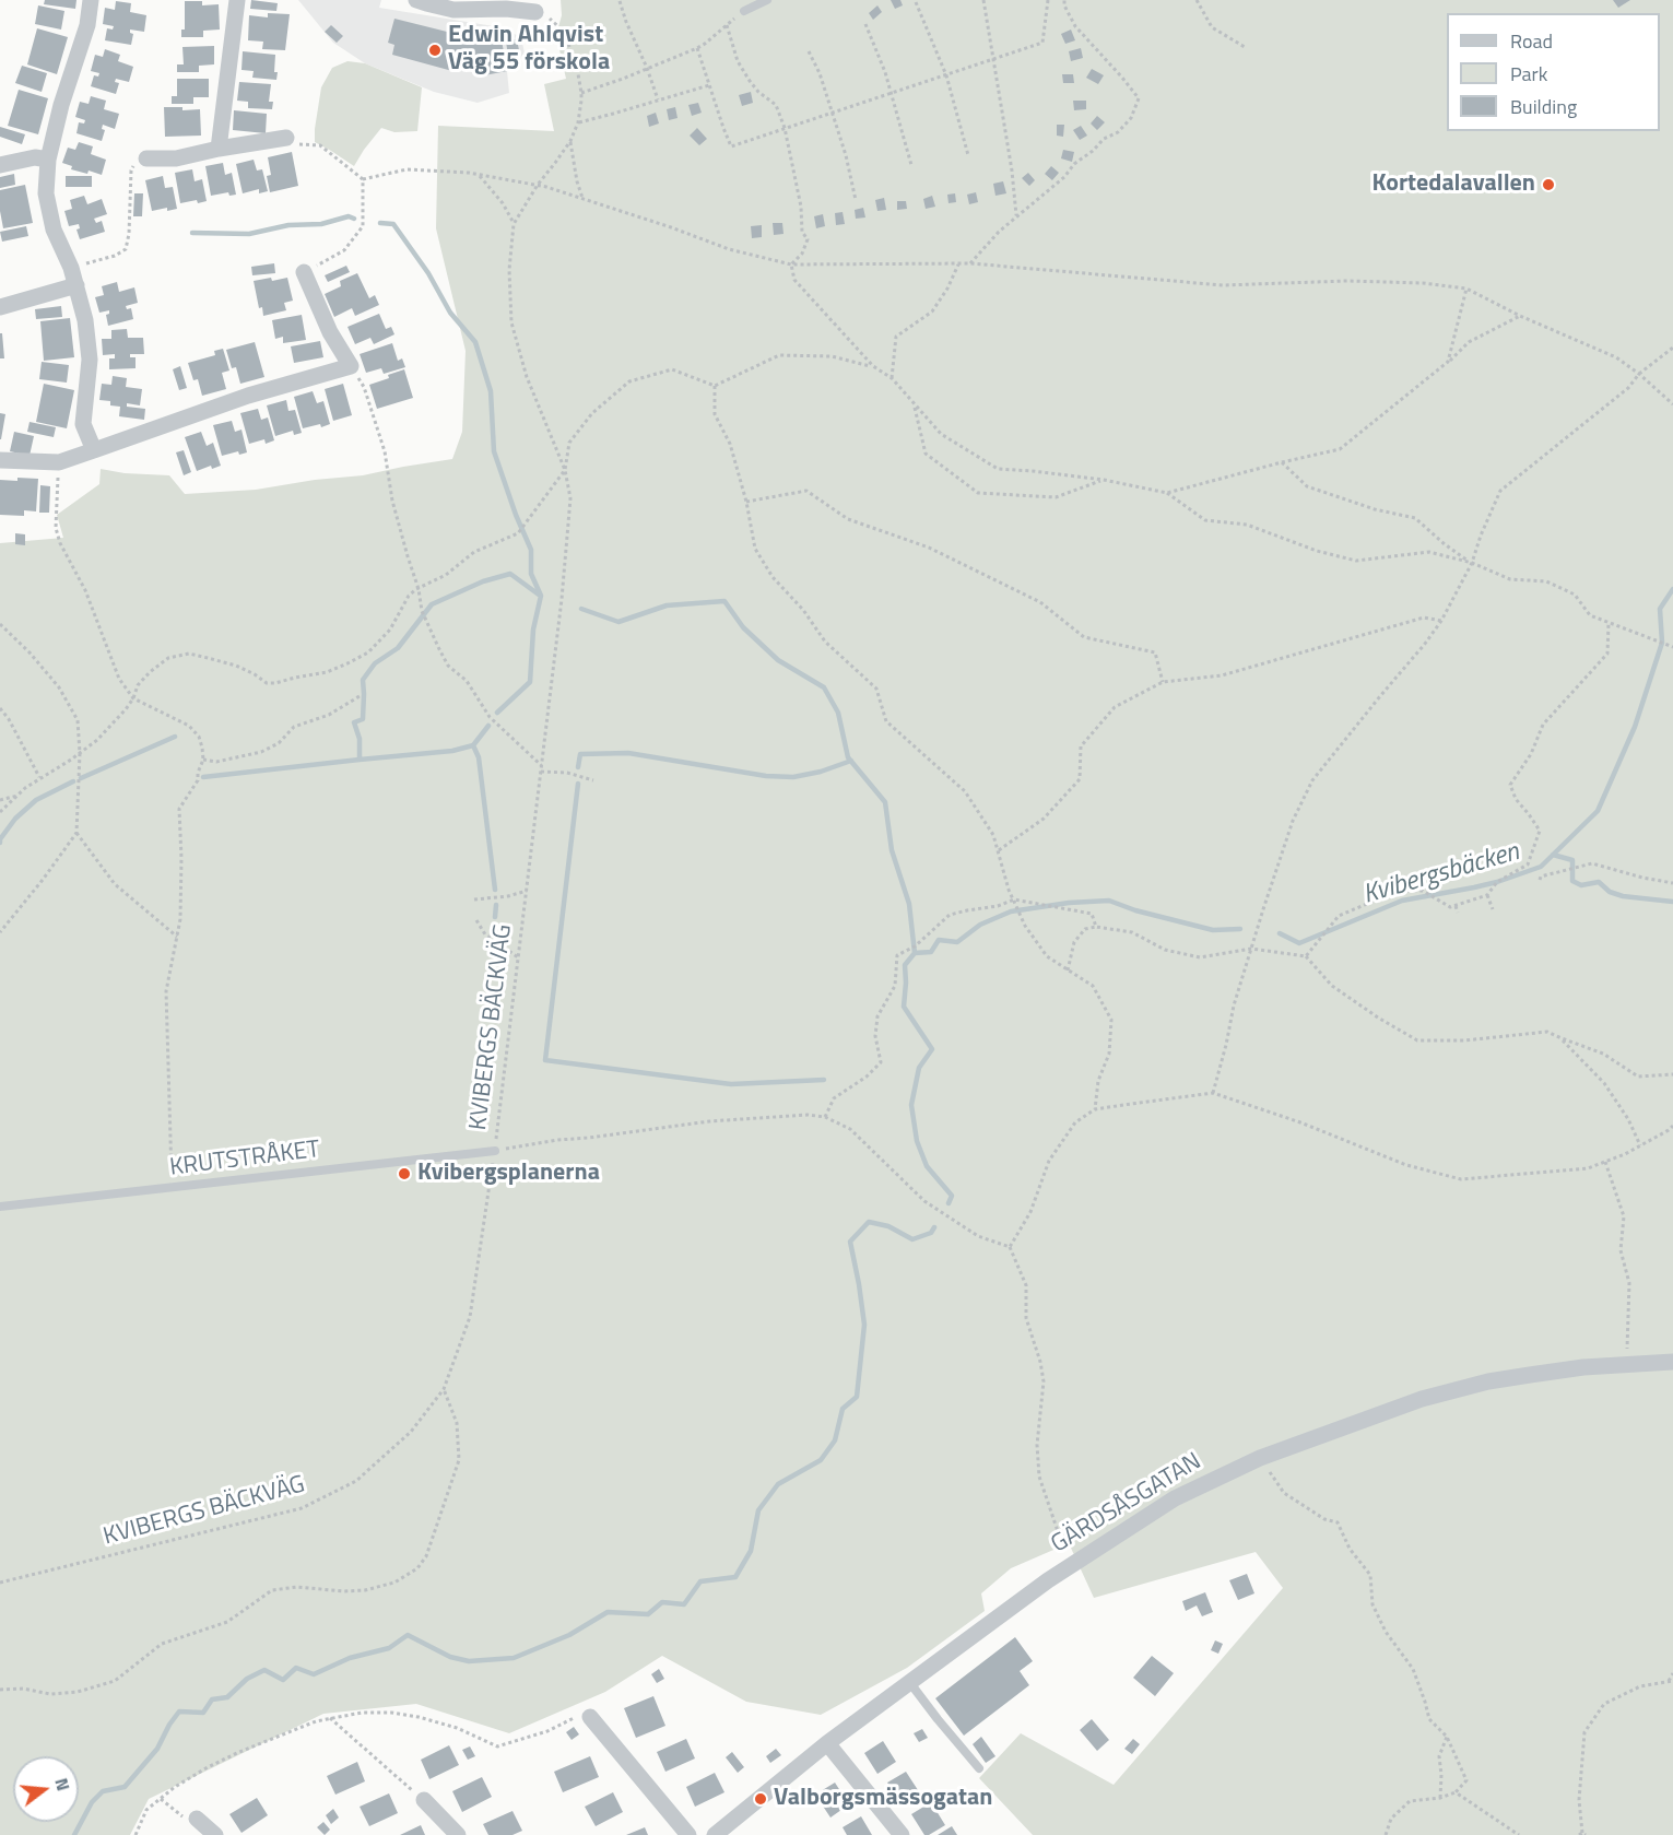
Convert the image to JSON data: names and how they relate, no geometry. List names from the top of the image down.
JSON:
{
  "streets": {
    "street": ["GÄRDSÅSGATAN"],
    "lane": ["KRUTSTRÅKET"],
    "path": ["KVIBERGS BÄCKVÄG"]
  },
  "crossings": [
    ["KVIBERGS BÄCKVÄG", "KRUTSTRÅKET"]
  ],
  "water": ["Kvibergsbäcken"],
  "places": [
    "Edwin Ahlqvist Väg 55 förskola",
    "Kortedalavallen",
    "Kvibergsplanerna",
    "Valborgsmässogatan"
  ],
  "legend": ["Road", "Park", "Building"],
  "north": "right"
}
